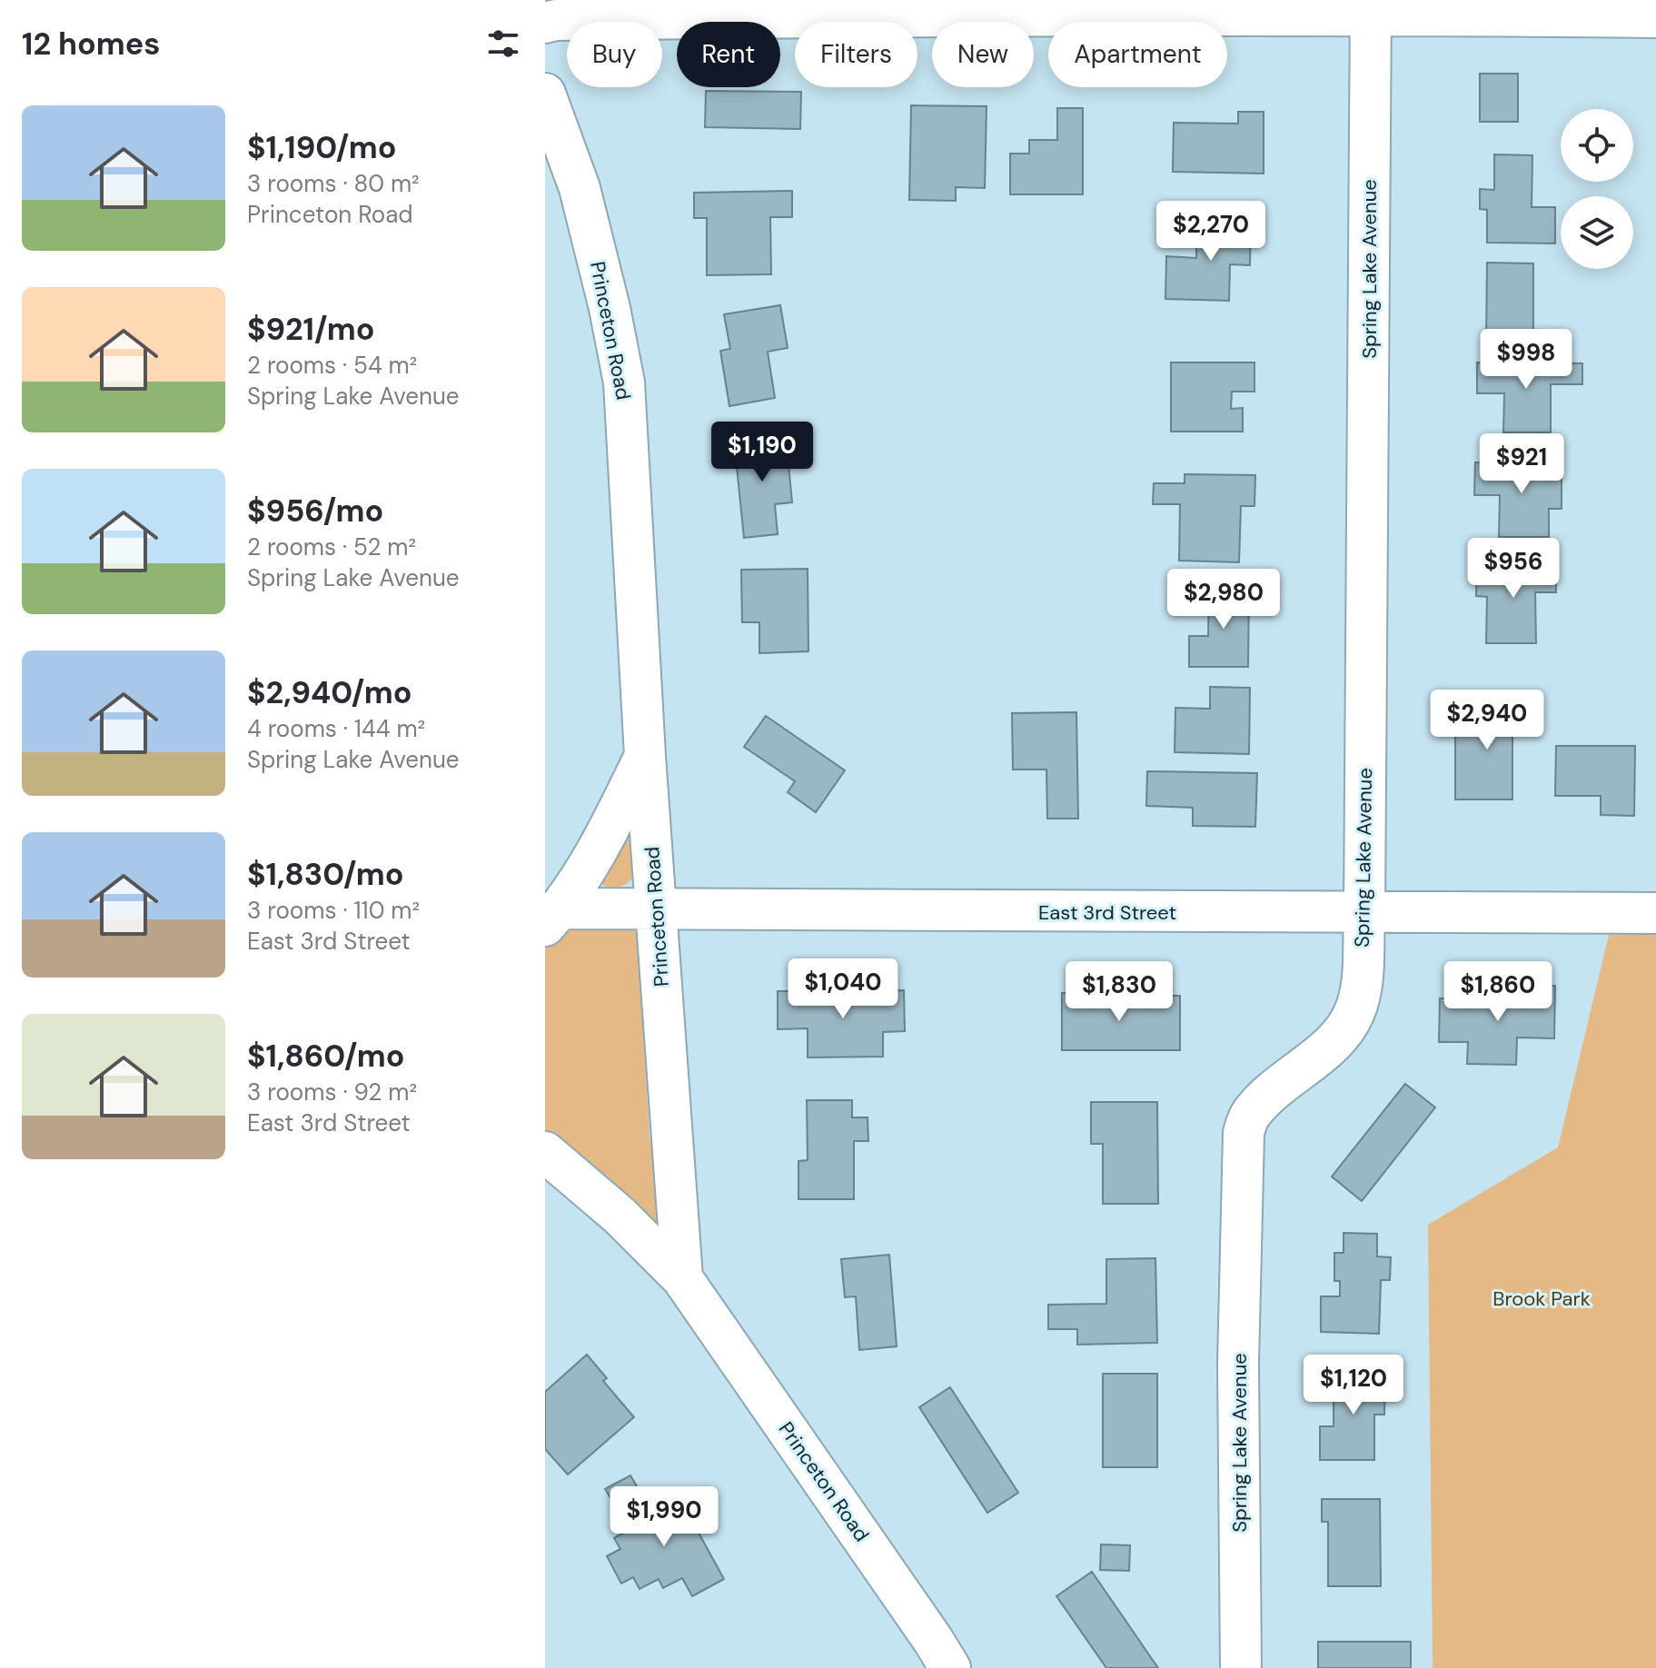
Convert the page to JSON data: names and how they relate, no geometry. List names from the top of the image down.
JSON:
{
  "streets": {
    "street": ["Spring Lake Avenue", "Princeton Road", "East 3rd Street"]
  },
  "crossings": [
    ["Spring Lake Avenue", "East 3rd Street"],
    ["Princeton Road", "East 3rd Street"]
  ],
  "parks": ["Brook Park"],
  "page": {
    "heading": "12 homes",
    "chip": [
      "Buy",
      "Rent",
      "Filters",
      "New",
      "Apartment"
    ],
    "list": [
      {
        "name": "$1,190/mo",
        "note": "3 rooms · 80 m² · Princeton Road"
      },
      {
        "name": "$921/mo",
        "note": "2 rooms · 54 m² · Spring Lake Avenue"
      },
      {
        "name": "$956/mo",
        "note": "2 rooms · 52 m² · Spring Lake Avenue"
      },
      {
        "name": "$2,940/mo",
        "note": "4 rooms · 144 m² · Spring Lake Avenue"
      },
      {
        "name": "$1,830/mo",
        "note": "3 rooms · 110 m² · East 3rd Street"
      },
      {
        "name": "$1,860/mo",
        "note": "3 rooms · 92 m² · East 3rd Street"
      }
    ],
    "price": [
      "$2,270",
      "$998",
      "$1,190",
      "$921",
      "$956",
      "$2,980",
      "$2,940",
      "$1,040",
      "$1,830",
      "$1,860",
      "$1,120",
      "$1,990"
    ]
  }
}
